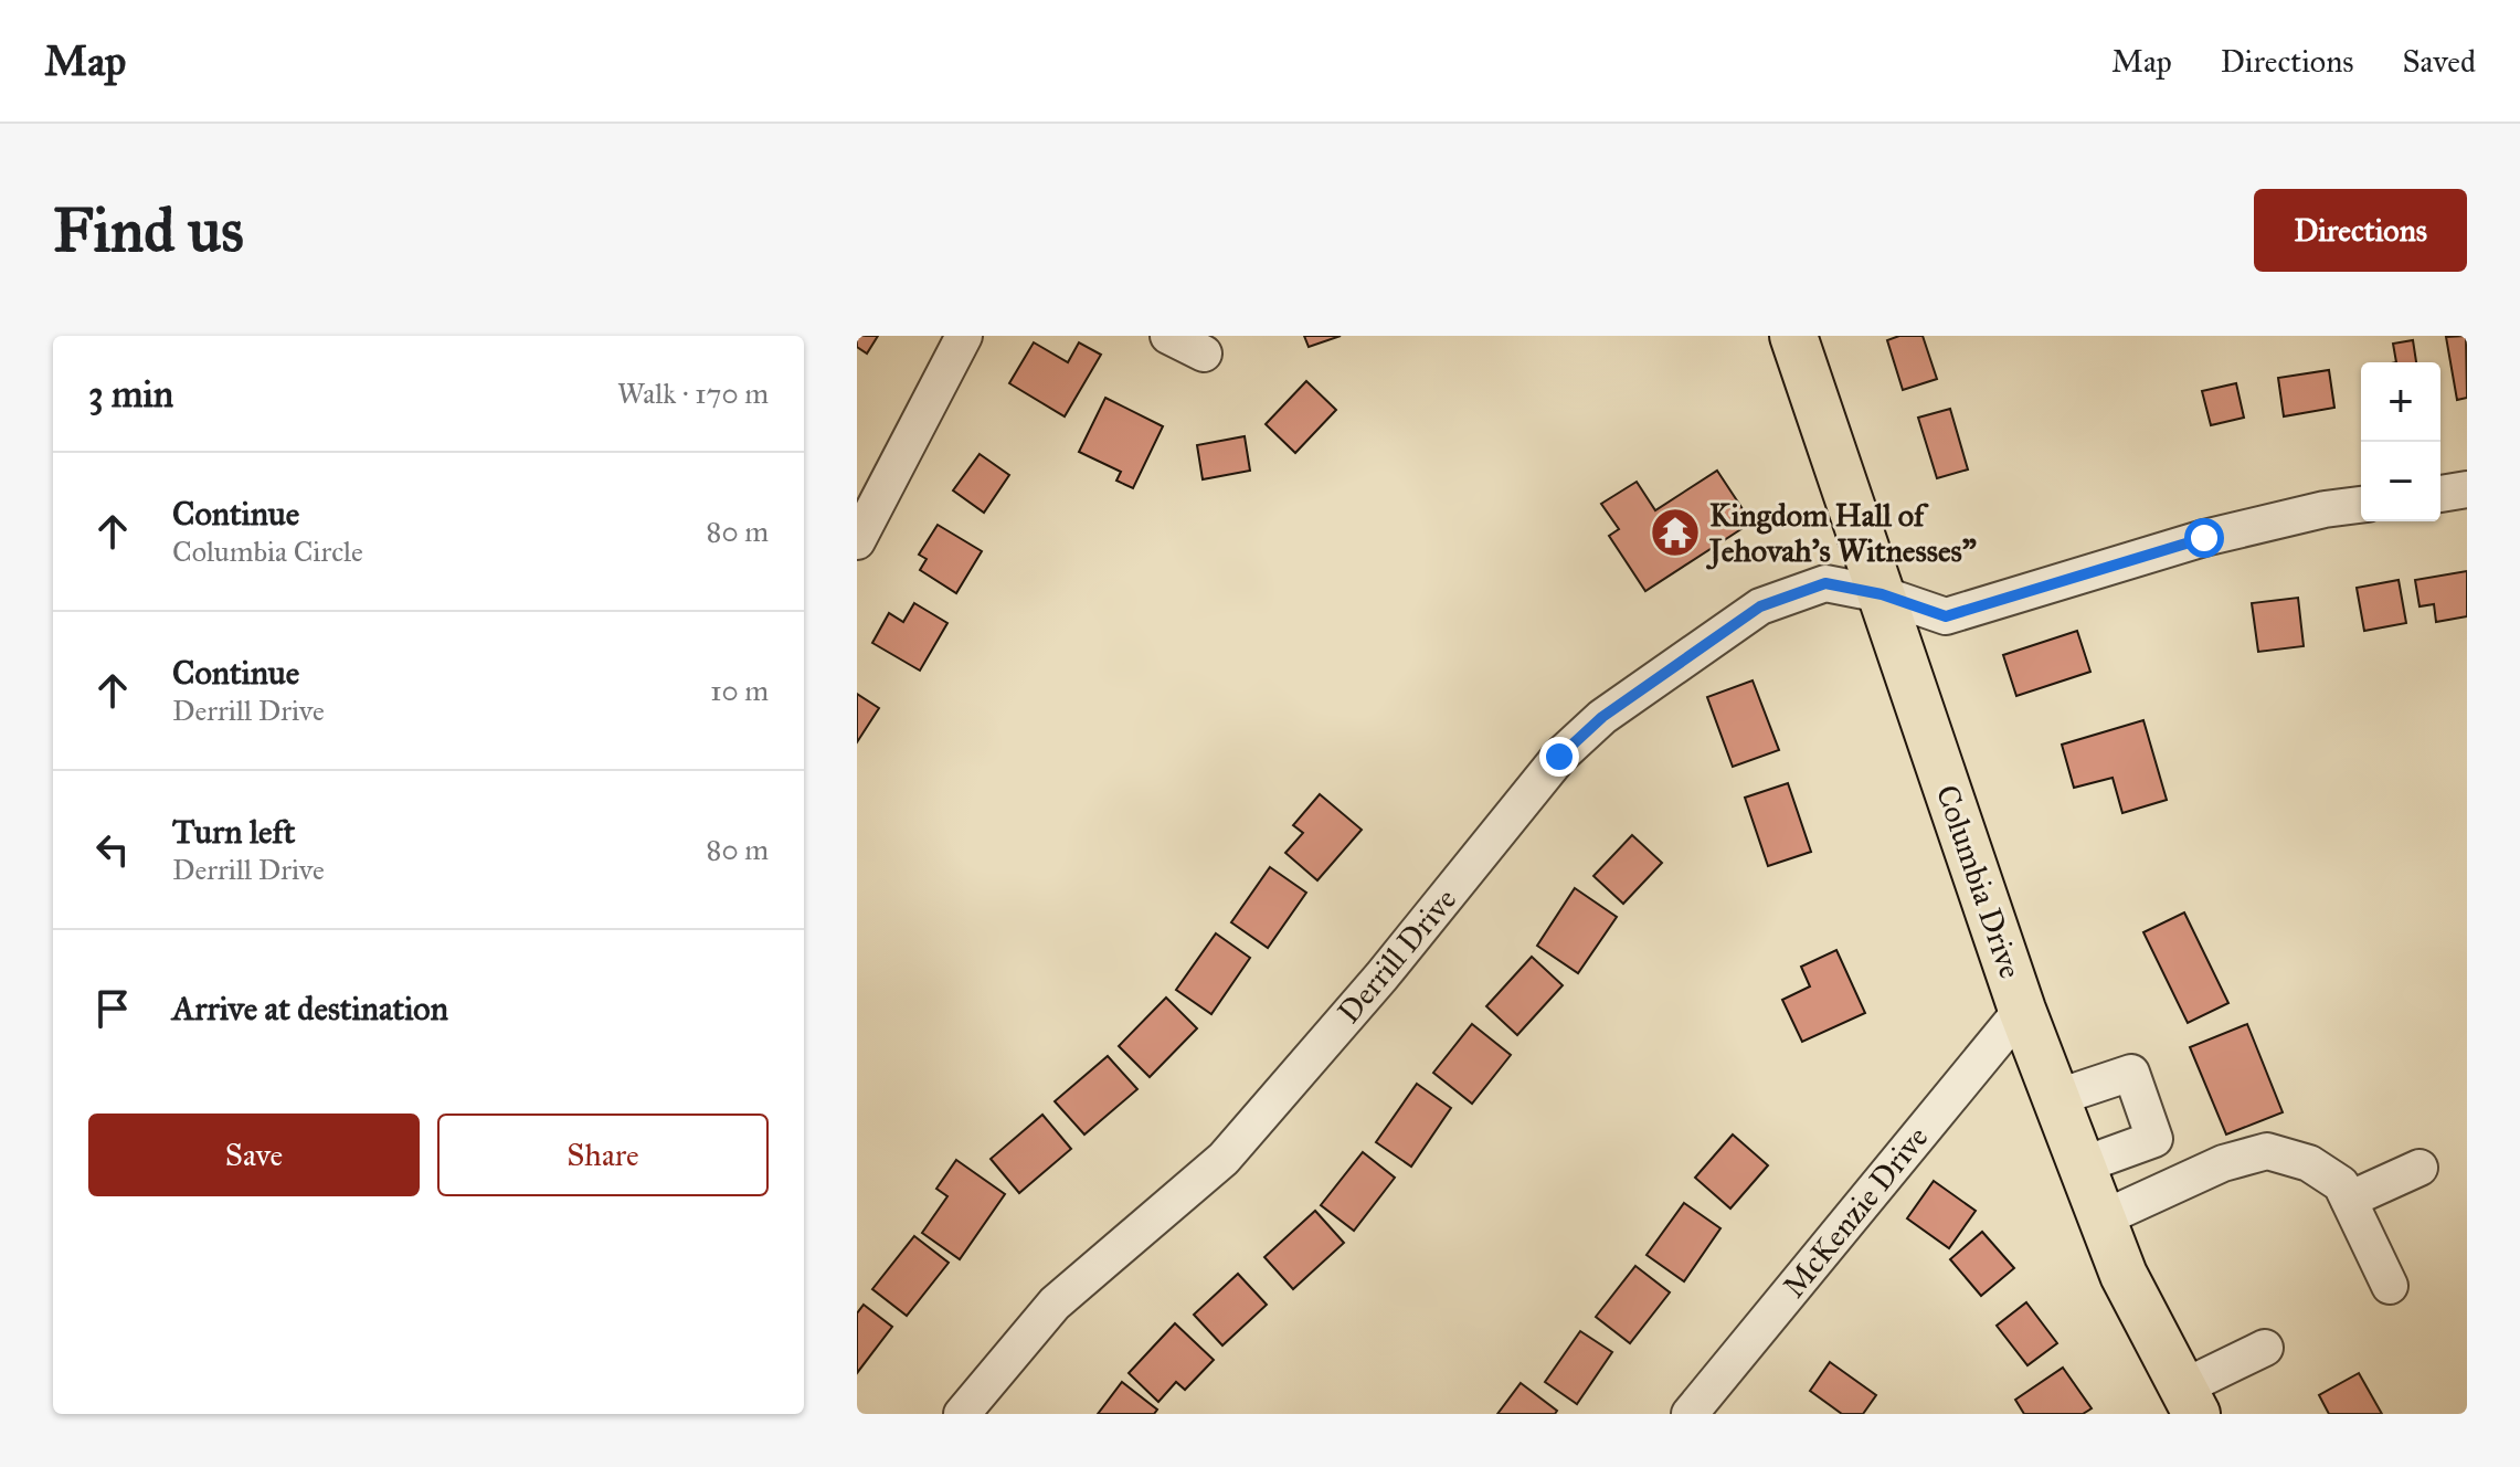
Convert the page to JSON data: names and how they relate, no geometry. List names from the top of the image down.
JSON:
{
  "streets": {
    "main road": ["Columbia Drive"],
    "street": ["Derrill Drive", "McKenzie Drive"]
  },
  "crossings": [
    ["Columbia Drive", "Derrill Drive"],
    ["Columbia Drive", "McKenzie Drive"]
  ],
  "places": {
    "temple": ["Kingdom Hall of Jehovah’s Witnesses”"]
  },
  "page": {
    "header": "Map",
    "nav": ["Map", "Directions", "Saved"],
    "buttons": [
      "Directions",
      ["Save", "Share"]
    ],
    "title": "Find us",
    "heading": ["3 min", "Walk · 170 m"],
    "map_buttons": ["+", "−"],
    "list": [
      ["Continue", "Columbia Circle", "80 m"],
      ["Continue", "Derrill Drive", "10 m"],
      ["Turn left", "Derrill Drive", "80 m"],
      "Arrive at destination"
    ]
  }
}
